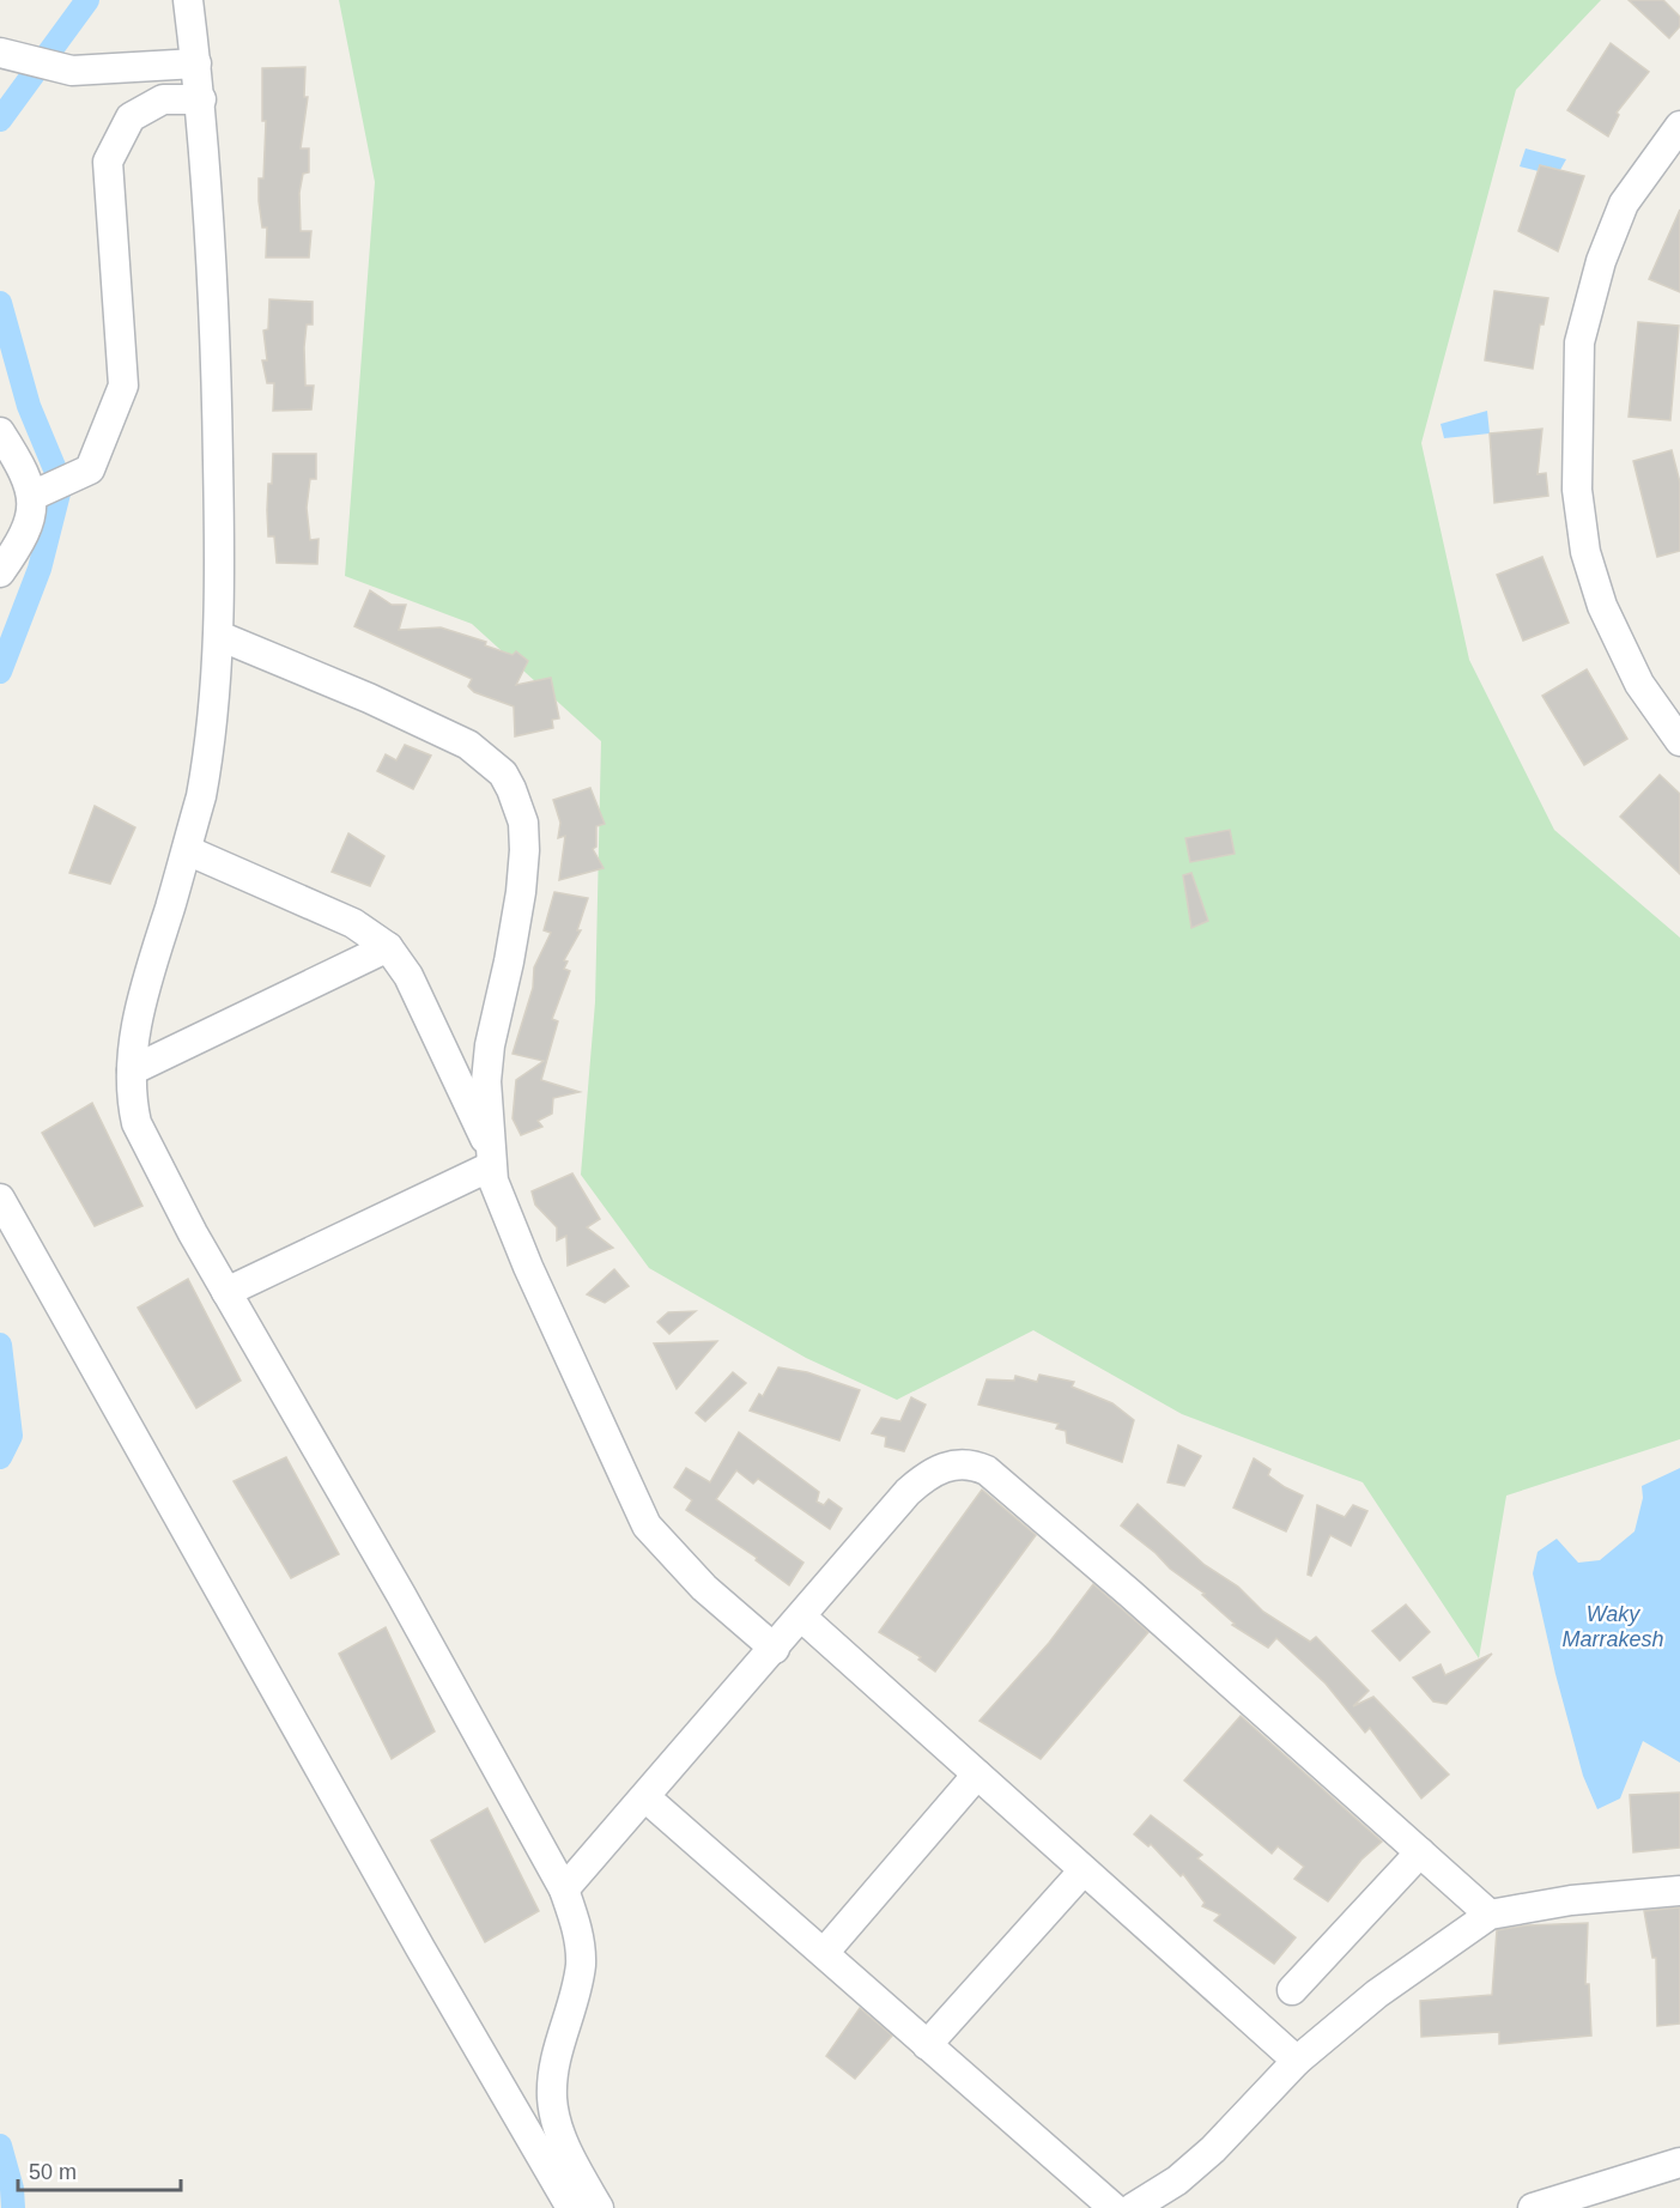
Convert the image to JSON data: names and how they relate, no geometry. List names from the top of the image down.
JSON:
{
  "water": ["Waky Marrakesh"],
  "scale_bar": "50 m"
}
